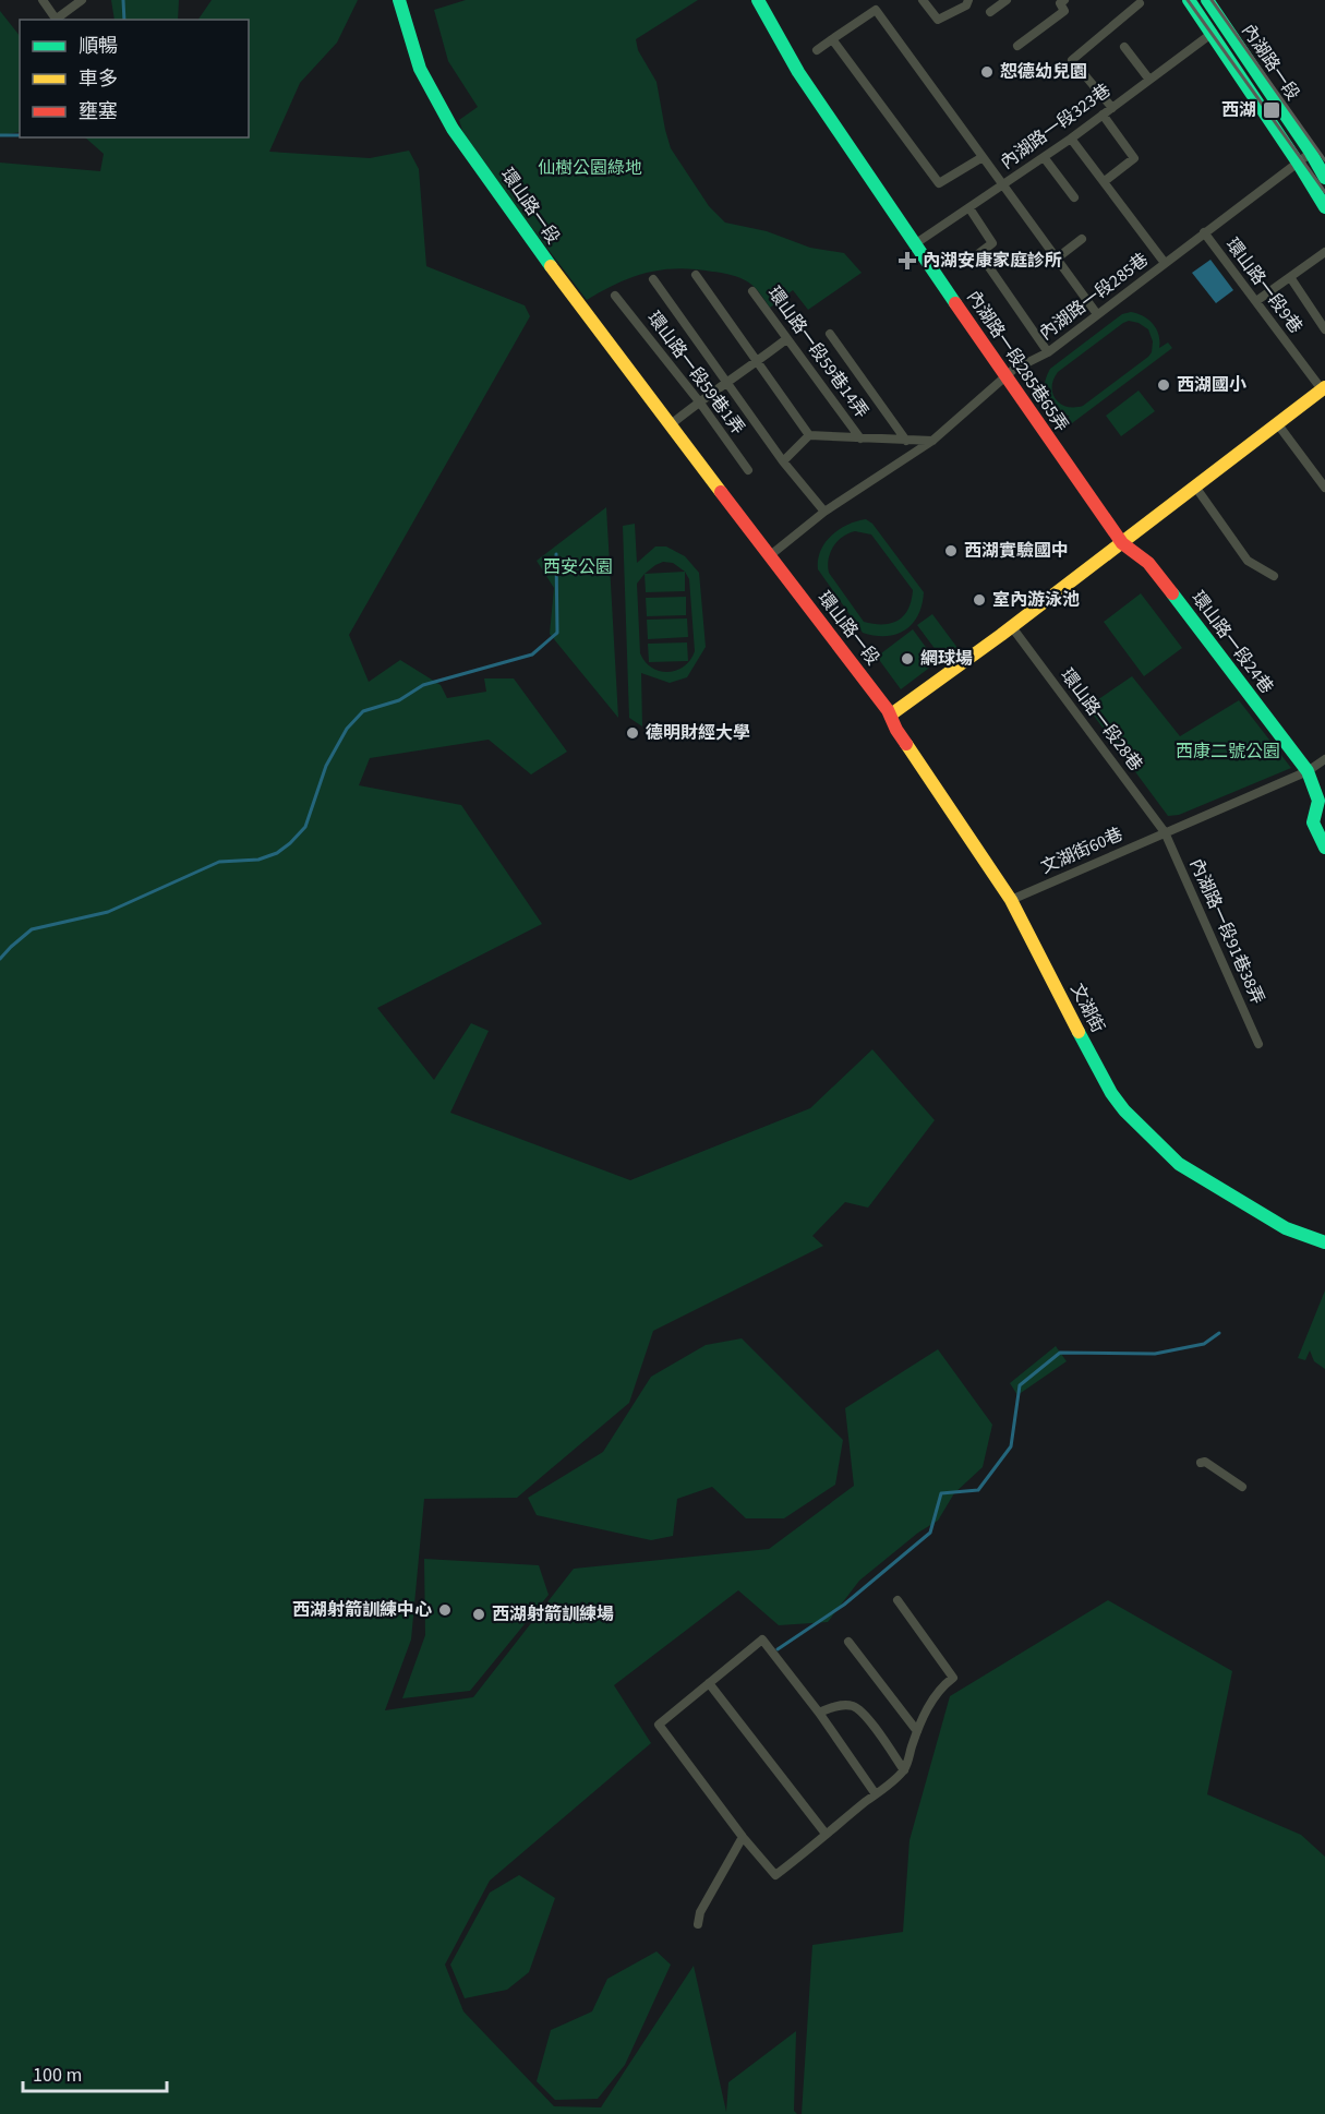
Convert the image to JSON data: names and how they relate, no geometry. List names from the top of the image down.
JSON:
{
  "streets": {
    "street": [
      "內湖路一段",
      "內湖路一段323巷",
      "環山路一段",
      "環山路一段9巷",
      "內湖路一段285巷",
      "環山路一段59巷14弄",
      "內湖路一段285巷65弄",
      "環山路一段59巷1弄",
      "環山路一段24巷",
      "環山路一段28巷",
      "文湖街60巷",
      "內湖路一段91巷38弄",
      "文湖街"
    ]
  },
  "crossings": [
    ["內湖路一段", "內湖路一段323巷"],
    ["內湖路一段", "內湖路一段285巷"],
    ["內湖路一段323巷", "內湖路一段285巷65弄"],
    ["環山路一段", "內湖路一段285巷"],
    ["環山路一段", "文湖街"],
    ["環山路一段9巷", "內湖路一段285巷"],
    ["內湖路一段285巷", "環山路一段59巷14弄"],
    ["內湖路一段285巷", "內湖路一段285巷65弄"],
    ["內湖路一段285巷65弄", "環山路一段24巷"],
    ["環山路一段24巷", "文湖街60巷"],
    ["環山路一段28巷", "文湖街60巷"],
    ["環山路一段28巷", "內湖路一段91巷38弄"],
    ["文湖街60巷", "內湖路一段91巷38弄"],
    ["文湖街60巷", "文湖街"]
  ],
  "parks": ["仙樹公園綠地", "西安公園", "西康二號公園"],
  "places": {
    "other": [
      "恕德幼兒園",
      "西湖國小",
      "西湖實驗國中",
      "室內游泳池",
      "網球場",
      "德明財經大學",
      "西湖射箭訓練中心",
      "西湖射箭訓練場"
    ],
    "transit": ["西湖"],
    "health": ["內湖安康家庭診所"]
  },
  "legend": ["順暢", "車多", "壅塞"],
  "scale_bar": "100 m"
}
